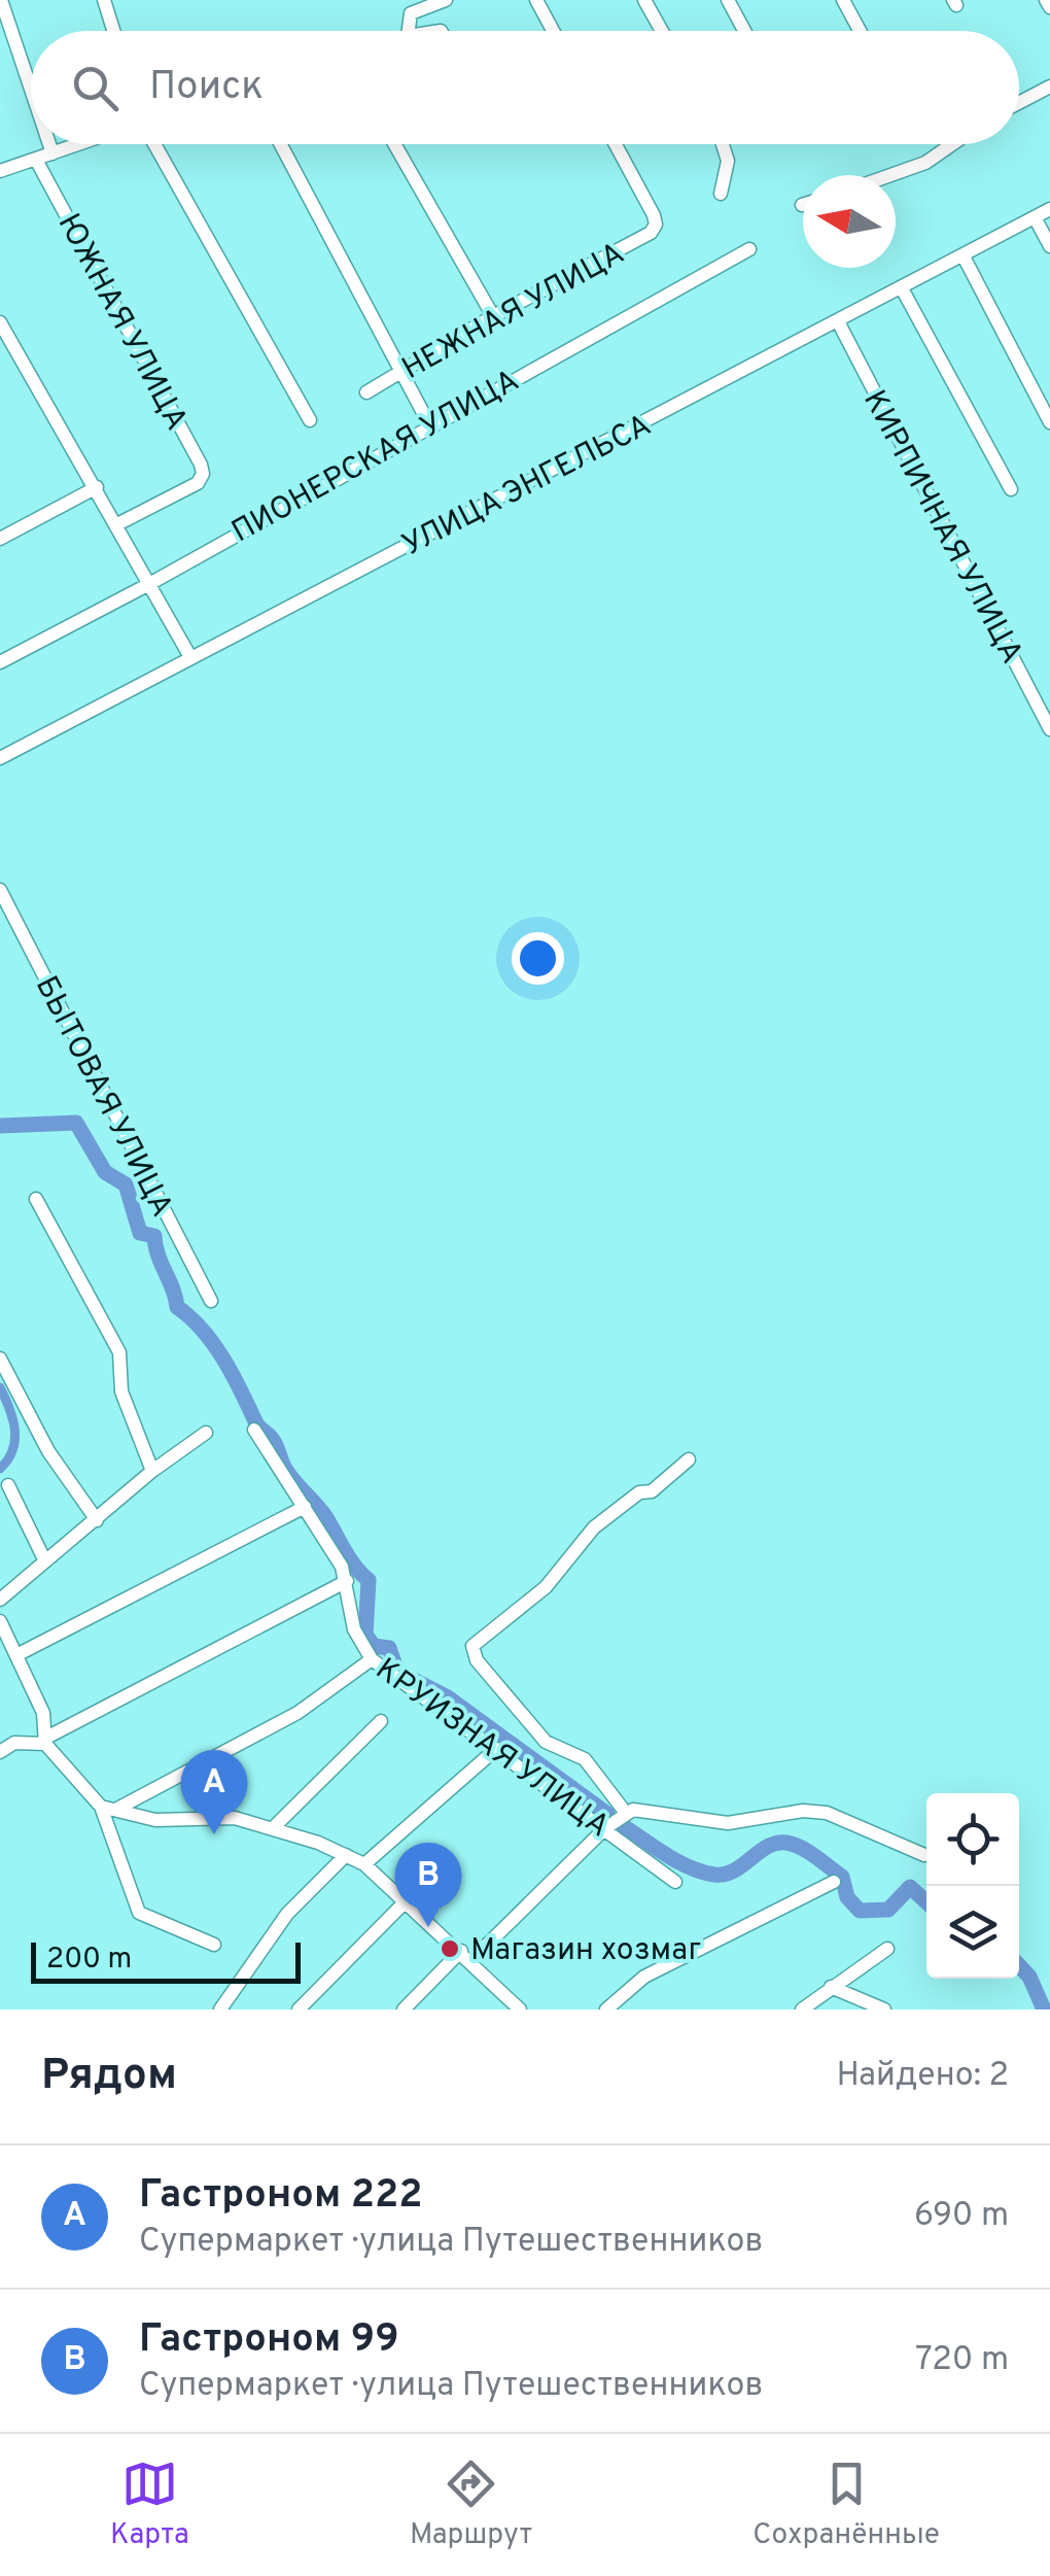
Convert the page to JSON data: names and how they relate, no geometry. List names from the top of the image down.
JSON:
{
  "streets": {
    "street": [
      "НЕЖНАЯ УЛИЦА",
      "ЮЖНАЯ УЛИЦА",
      "ПИОНЕРСКАЯ УЛИЦА",
      "УЛИЦА ЭНГЕЛЬСА",
      "КИРПИЧНАЯ УЛИЦА",
      "БЫТОВАЯ УЛИЦА",
      "КРУИЗНАЯ УЛИЦА"
    ]
  },
  "crossings": [
    ["УЛИЦА ЭНГЕЛЬСА", "КИРПИЧНАЯ УЛИЦА"]
  ],
  "places": ["Магазин хозмаг"],
  "scale_bar": "200 m",
  "north": "left",
  "page": {
    "search": "Поиск",
    "pins": ["A", "B"],
    "scale": "200 m",
    "heading": ["Рядом", "Найдено: 2"],
    "list": [
      {
        "mark": "A",
        "name": "Гастроном 222",
        "note": "Супермаркет · улица Путешественников",
        "value": "690 m"
      },
      {
        "mark": "B",
        "name": "Гастроном 99",
        "note": "Супермаркет · улица Путешественников",
        "value": "720 m"
      }
    ],
    "nav": ["Карта", "Маршрут", "Сохранённые"]
  }
}
